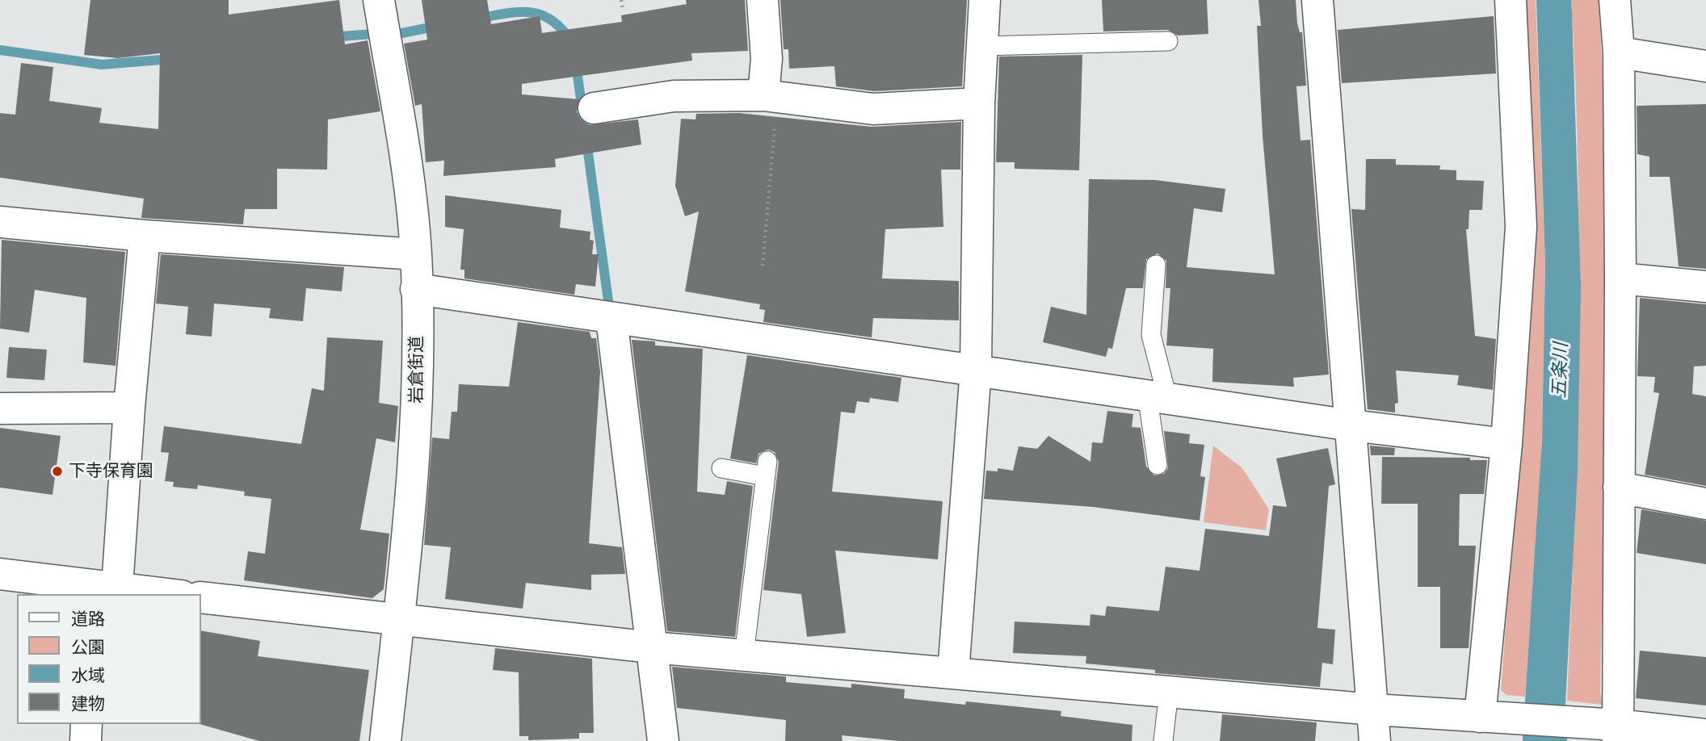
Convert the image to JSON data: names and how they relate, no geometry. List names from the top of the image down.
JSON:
{
  "streets": {
    "street": ["岩倉街道"]
  },
  "water": ["五条川"],
  "places": ["下寺保育園"],
  "legend": [
    "道路",
    "公園",
    "水域",
    "建物"
  ]
}
